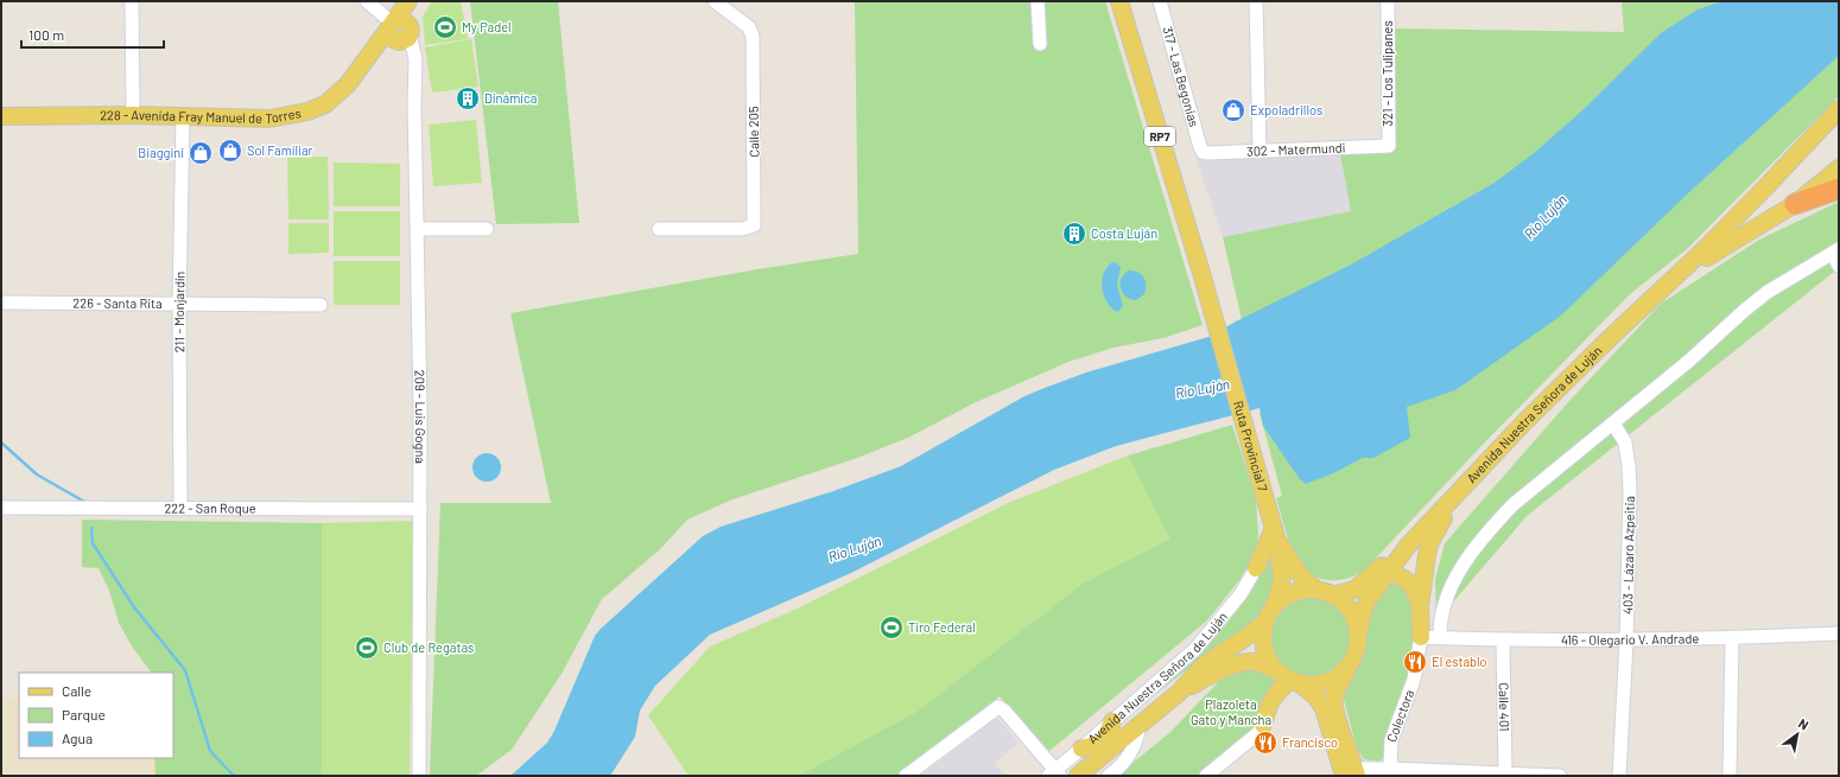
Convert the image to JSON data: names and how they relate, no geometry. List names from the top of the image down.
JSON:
{
  "streets": {
    "main road": [
      "228 - Avenida Fray Manuel de Torres",
      "RP7",
      "Avenida Nuestra Señora de Luján",
      "Ruta Provincial 7"
    ],
    "street": [
      "321 - Los Tulipanes",
      "317 - Las Begonias",
      "Calle 205",
      "302 - Matermundi",
      "226 - Santa Rita",
      "211 - Monjardín",
      "209 - Luis Gogna",
      "222 - San Roque",
      "403 - Lázaro Azpeitia",
      "416 - Olegario V. Andrade",
      "Calle 401",
      "Colectora"
    ]
  },
  "crossings": [
    ["321 - Los Tulipanes", "302 - Matermundi"],
    ["317 - Las Begonias", "302 - Matermundi"],
    ["228 - Avenida Fray Manuel de Torres", "211 - Monjardín"],
    ["228 - Avenida Fray Manuel de Torres", "209 - Luis Gogna"],
    ["RP7", "Avenida Nuestra Señora de Luján"],
    ["RP7", "Ruta Provincial 7"],
    ["226 - Santa Rita", "211 - Monjardín"],
    ["211 - Monjardín", "222 - San Roque"],
    ["Avenida Nuestra Señora de Luján", "Ruta Provincial 7"],
    ["209 - Luis Gogna", "222 - San Roque"],
    ["403 - Lázaro Azpeitia", "416 - Olegario V. Andrade"],
    ["416 - Olegario V. Andrade", "Calle 401"],
    ["416 - Olegario V. Andrade", "Colectora"]
  ],
  "water": ["Río Luján"],
  "parks": ["Plazoleta Gato y Mancha"],
  "places": {
    "sports": ["My Padel", "Tiro Federal", "Club de Regatas"],
    "building": ["Dinámica", "Costa Luján"],
    "shop": ["Expoladrillos", "Sol Familiar", "Biaggini"],
    "restaurant": ["El establo", "Francisco"]
  },
  "legend": ["Calle", "Parque", "Agua"],
  "scale_bar": "100 m",
  "north": "top right"
}
